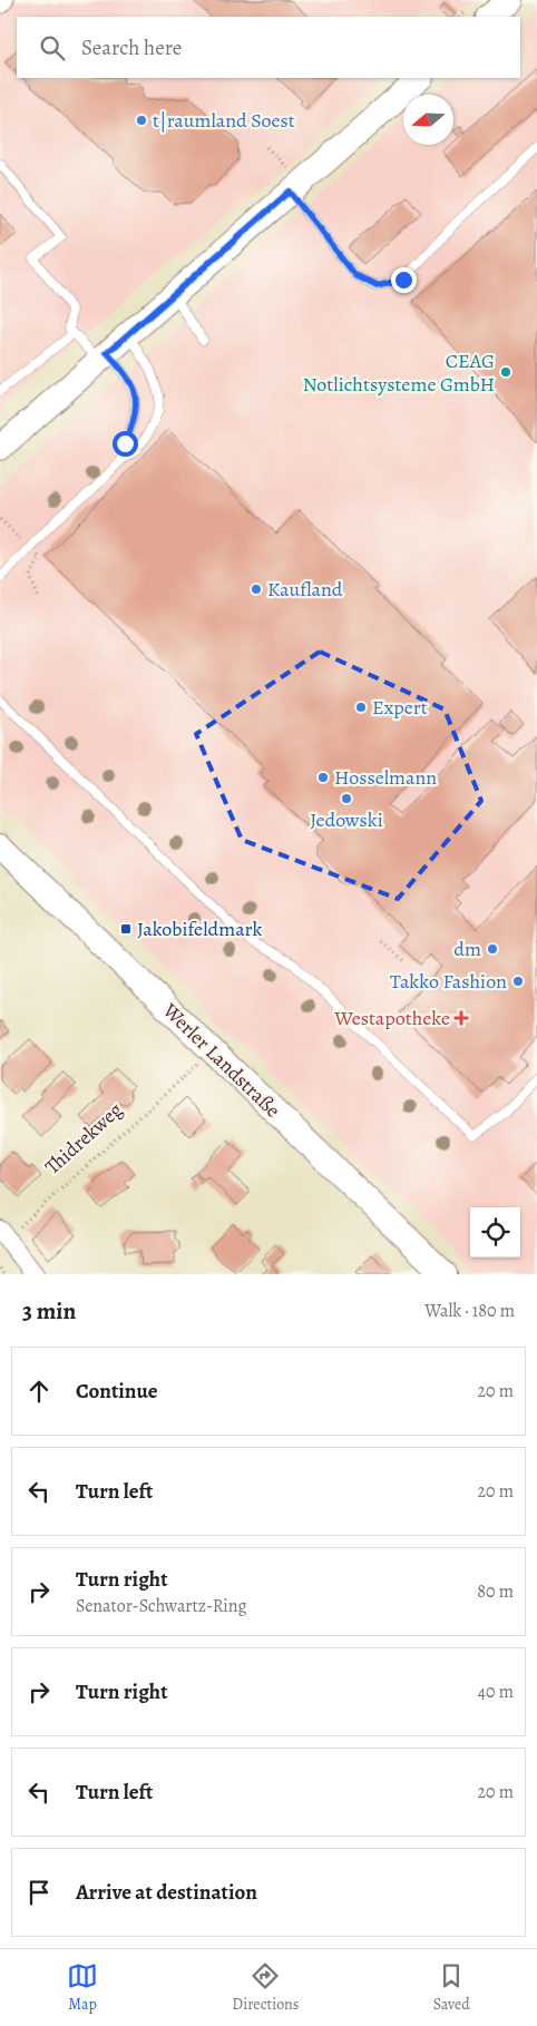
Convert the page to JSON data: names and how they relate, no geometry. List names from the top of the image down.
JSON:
{
  "streets": {
    "main road": ["Werler Landstraße"],
    "path": ["Thidrekweg"]
  },
  "places": {
    "other": [
      "t|raumland Soest",
      "CEAG Notlichtsysteme GmbH",
      "Kaufland",
      "Expert",
      "Hosselmann",
      "Jedowski",
      "dm",
      "Takko Fashion"
    ],
    "transit": ["Jakobifeldmark"],
    "health": ["Westapotheke"]
  },
  "north": "left",
  "page": {
    "search": "Search here",
    "heading": ["3 min", "Walk · 180 m"],
    "list": [
      ["Continue", "20 m"],
      ["Turn left", "20 m"],
      ["Turn right", "Senator-Schwartz-Ring", "80 m"],
      ["Turn right", "40 m"],
      ["Turn left", "20 m"],
      "Arrive at destination"
    ],
    "nav": ["Map", "Directions", "Saved"]
  }
}
